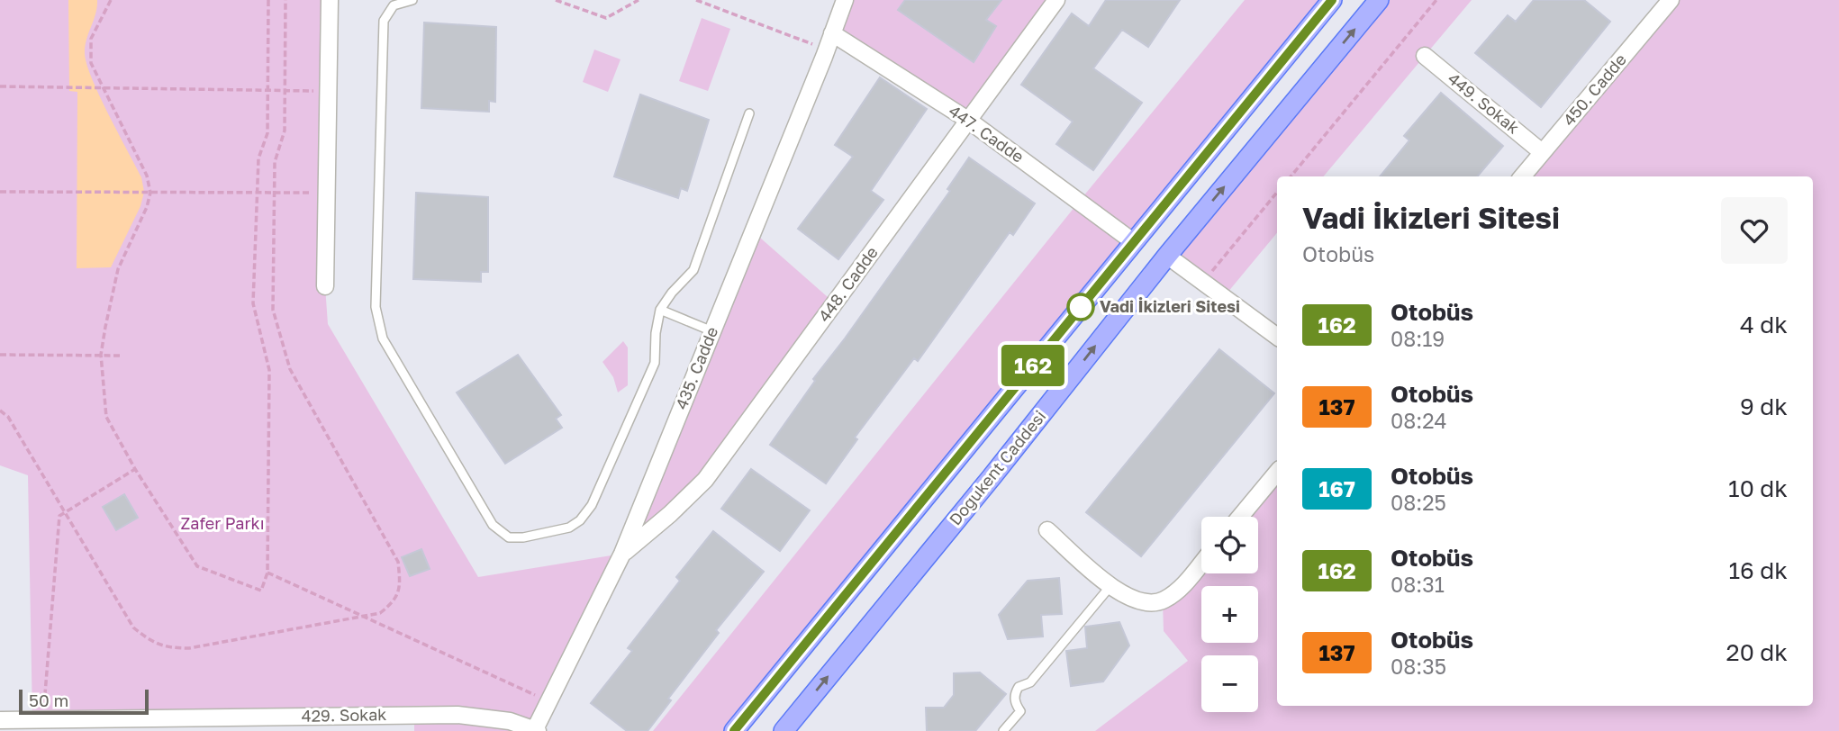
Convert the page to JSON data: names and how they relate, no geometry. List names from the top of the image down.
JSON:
{
  "streets": {
    "main road": ["Doğukent Caddesi"],
    "street": [
      "450. Cadde",
      "449. Sokak",
      "447. Cadde",
      "448. Cadde",
      "435. Cadde",
      "429. Sokak"
    ]
  },
  "crossings": [
    ["450. Cadde", "449. Sokak"],
    ["447. Cadde", "448. Cadde"],
    ["447. Cadde", "435. Cadde"],
    ["448. Cadde", "435. Cadde"],
    ["435. Cadde", "429. Sokak"]
  ],
  "parks": ["Zafer Parkı"],
  "places": ["Vadi İkizleri Sitesi"],
  "lines": ["bus line 162"],
  "scale_bar": "50 m",
  "page": {
    "on_map": "162",
    "heading": ["Vadi İkizleri Sitesi", "Otobüs"],
    "list": [
      {
        "mark": "162",
        "name": "Otobüs",
        "note": "08:19",
        "value": "4 dk"
      },
      {
        "mark": "137",
        "name": "Otobüs",
        "note": "08:24",
        "value": "9 dk"
      },
      {
        "mark": "167",
        "name": "Otobüs",
        "note": "08:25",
        "value": "10 dk"
      },
      {
        "mark": "162",
        "name": "Otobüs",
        "note": "08:31",
        "value": "16 dk"
      },
      {
        "mark": "137",
        "name": "Otobüs",
        "note": "08:35",
        "value": "20 dk"
      }
    ],
    "map_buttons": ["+", "−"],
    "scale": "50 m"
  }
}
